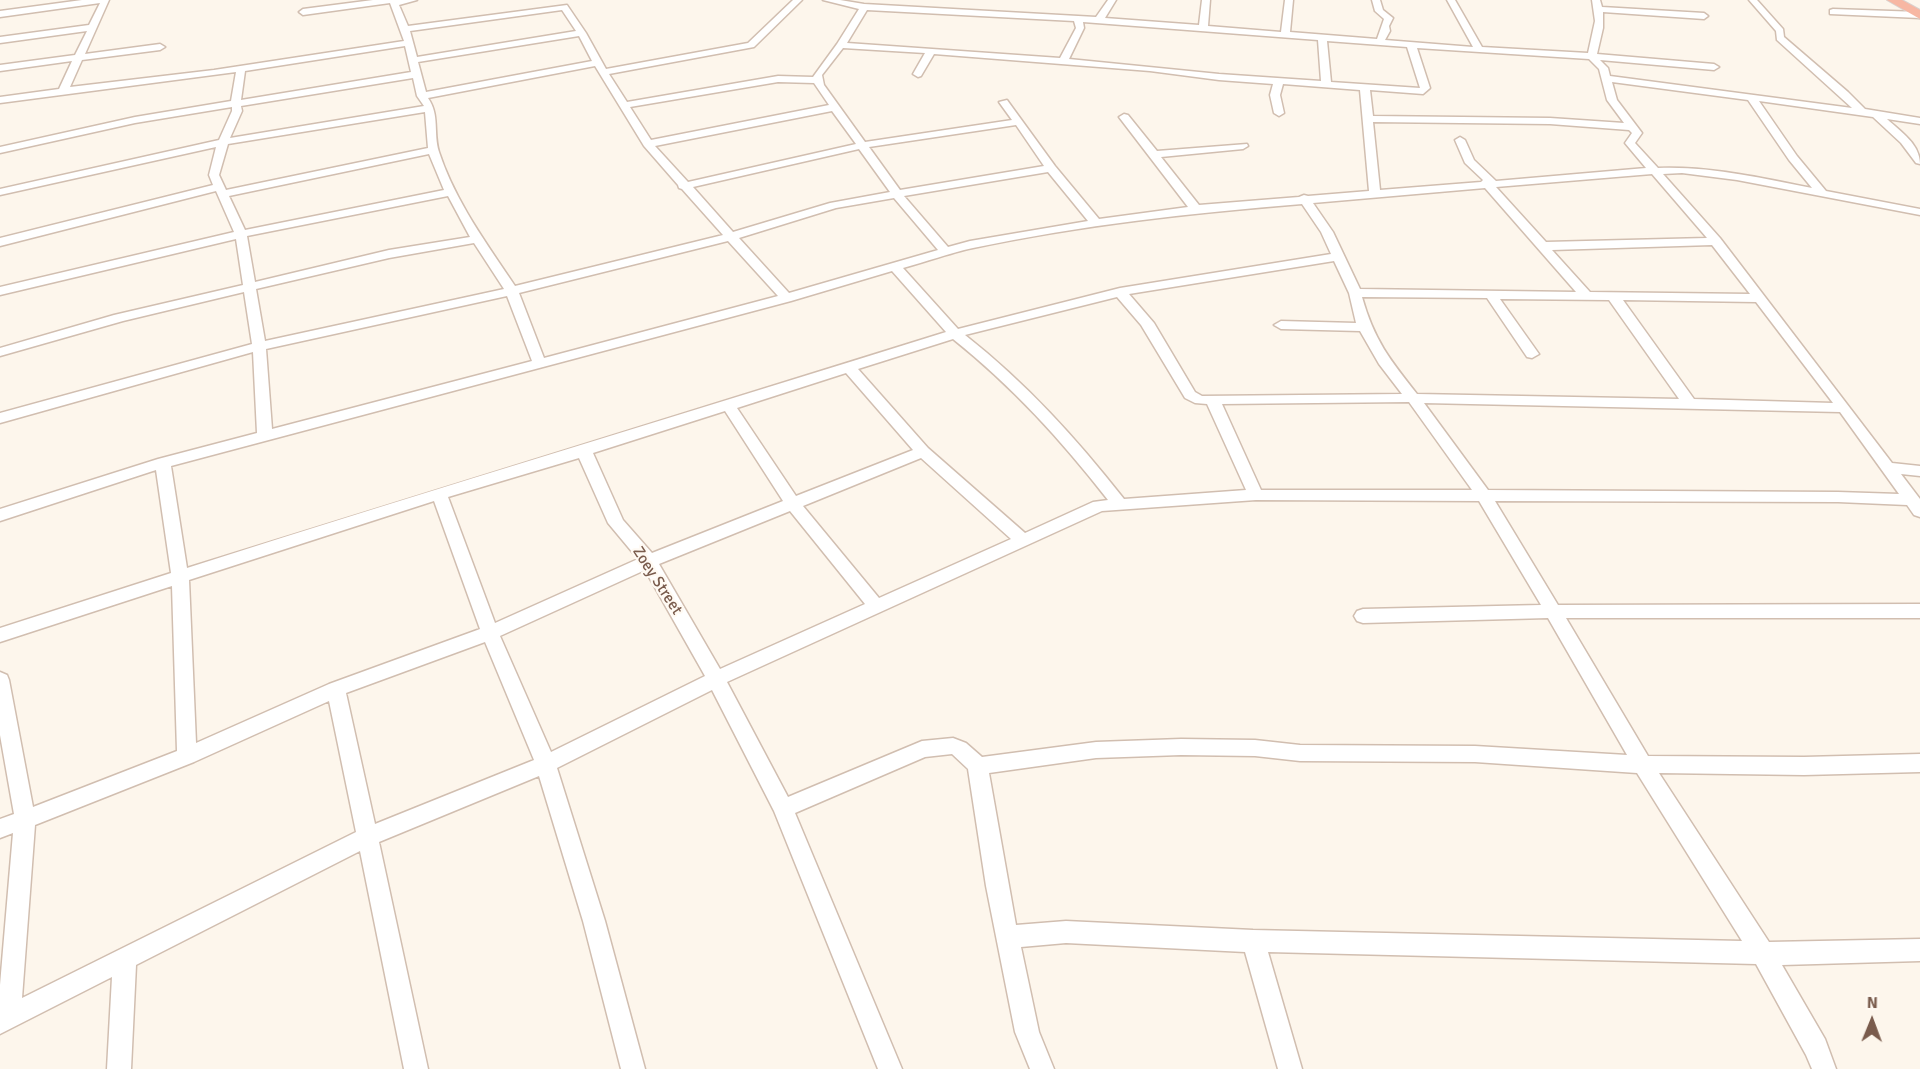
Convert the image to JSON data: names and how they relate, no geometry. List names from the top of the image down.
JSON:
{
  "streets": {
    "street": ["Zoey Street"]
  },
  "north": "top"
}
